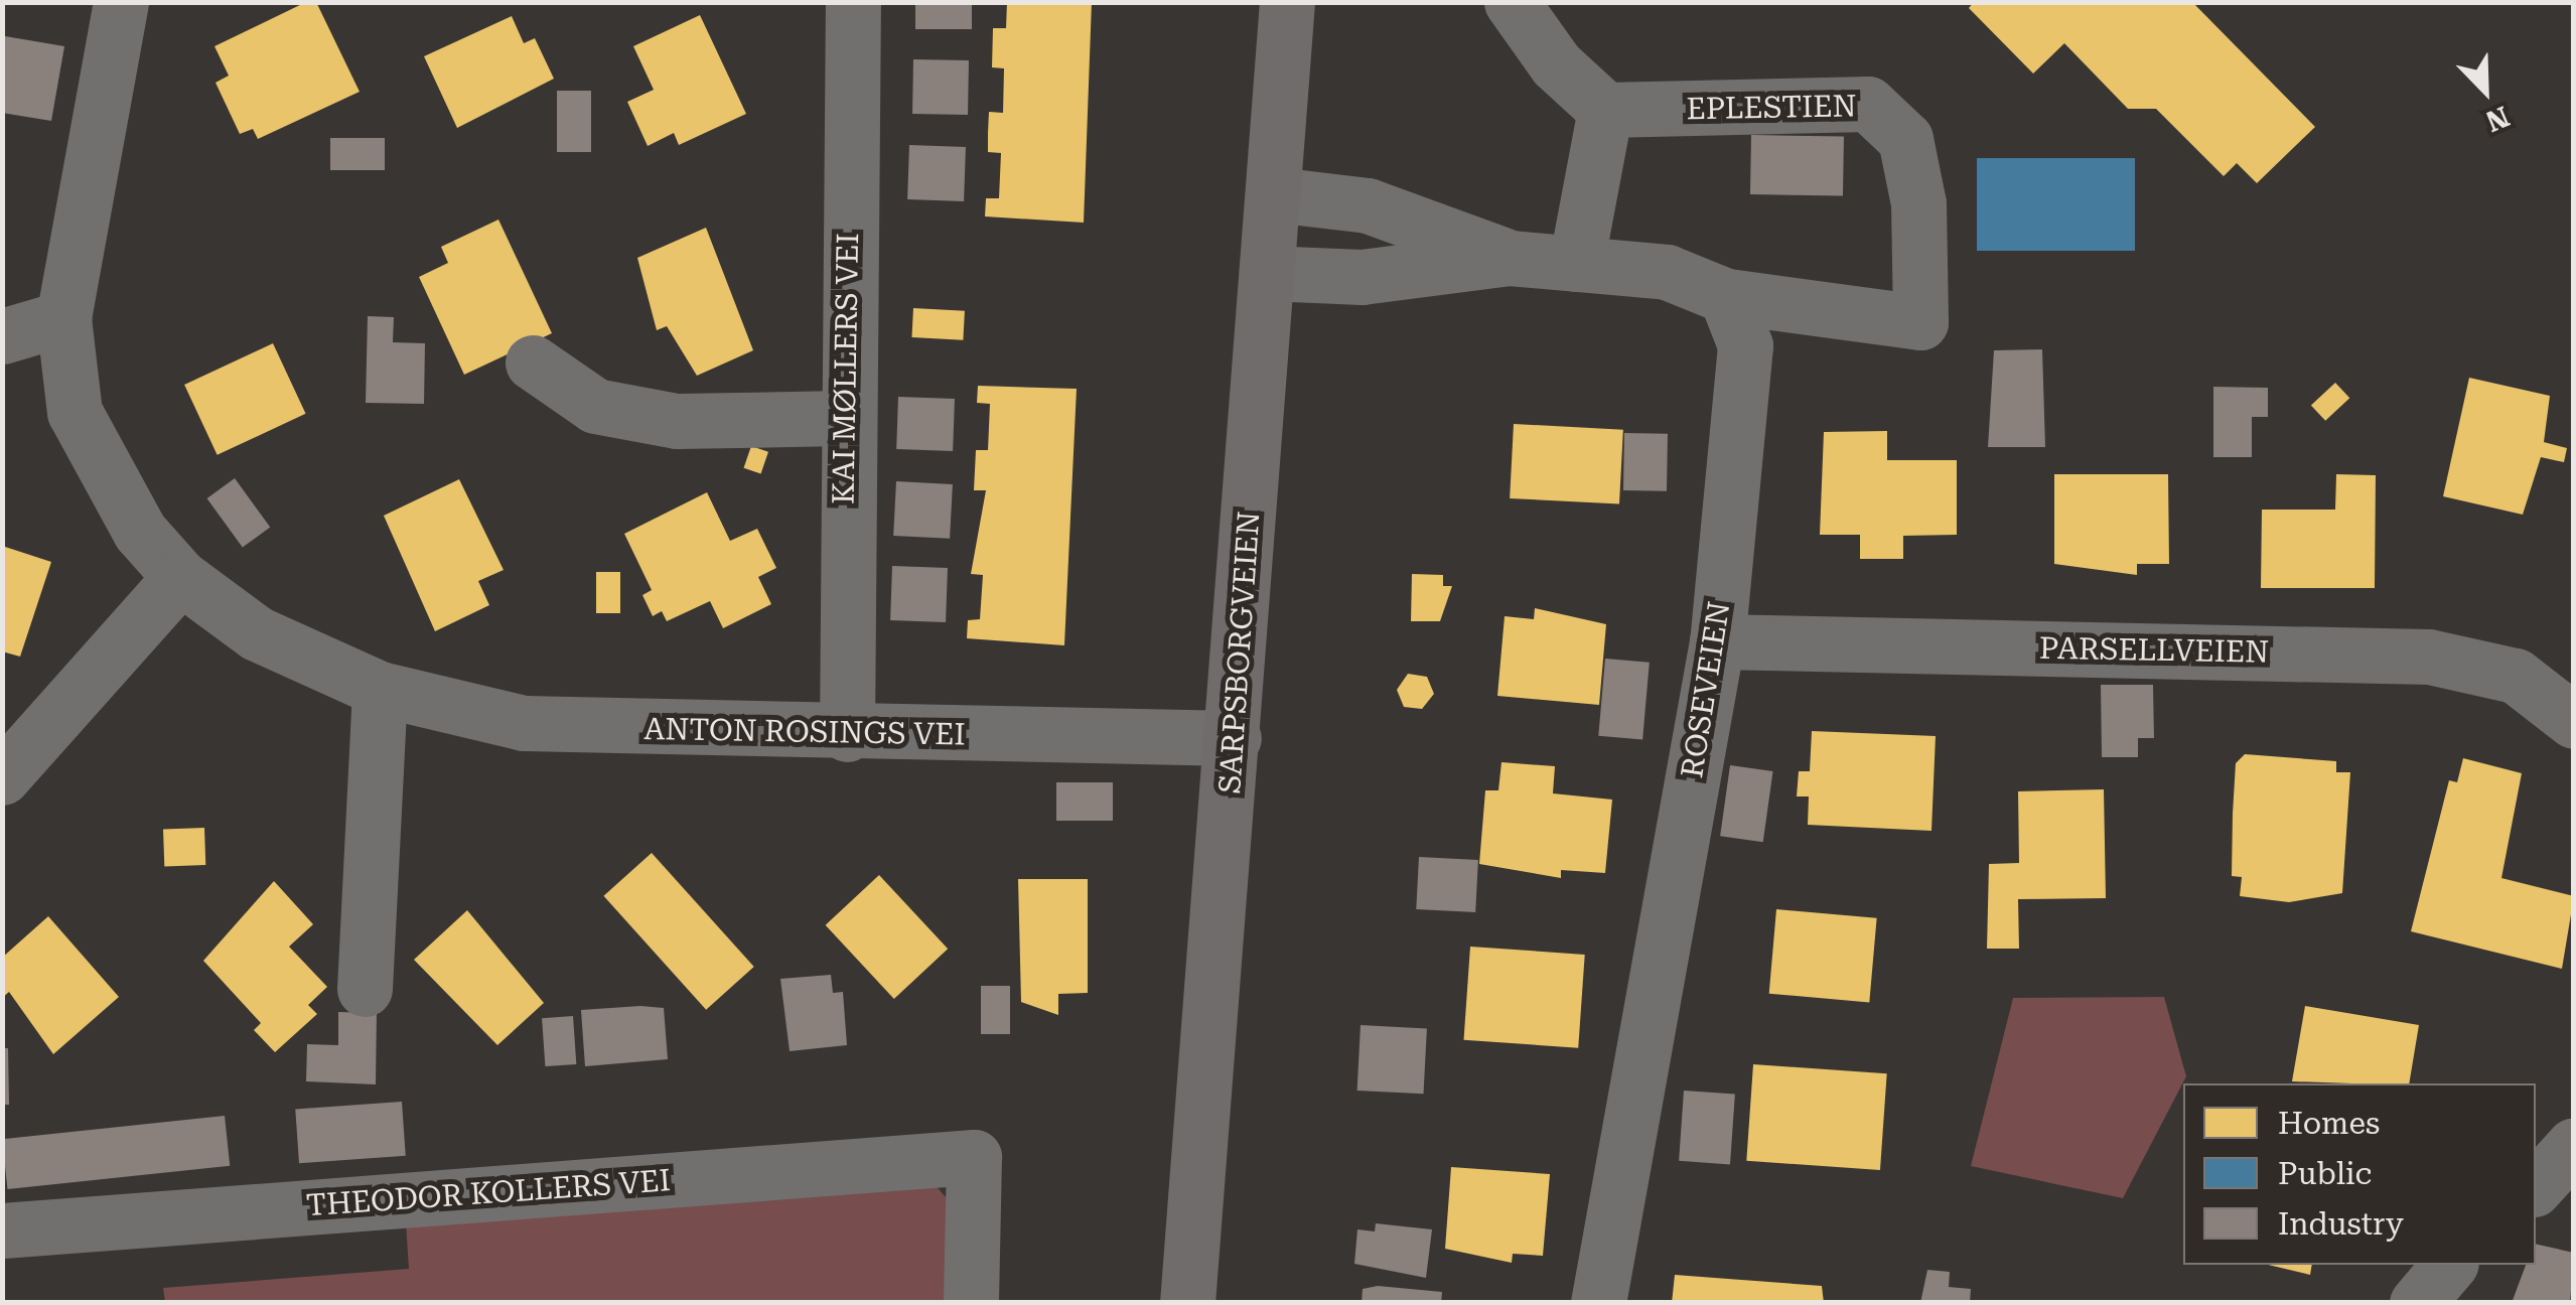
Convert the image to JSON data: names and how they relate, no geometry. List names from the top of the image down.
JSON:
{
  "streets": {
    "highway": ["SARPSBORGVEIEN"],
    "street": [
      "EPLESTIEN",
      "KAI MØLLERS VEI",
      "PARSELLVEIEN",
      "ROSEVEIEN",
      "ANTON ROSINGS VEI",
      "THEODOR KOLLERS VEI"
    ]
  },
  "crossings": [
    ["EPLESTIEN", "ROSEVEIEN"],
    ["KAI MØLLERS VEI", "ANTON ROSINGS VEI"],
    ["PARSELLVEIEN", "ROSEVEIEN"],
    ["SARPSBORGVEIEN", "ANTON ROSINGS VEI"]
  ],
  "legend": ["Homes", "Public", "Industry"],
  "north": "bottom right"
}
